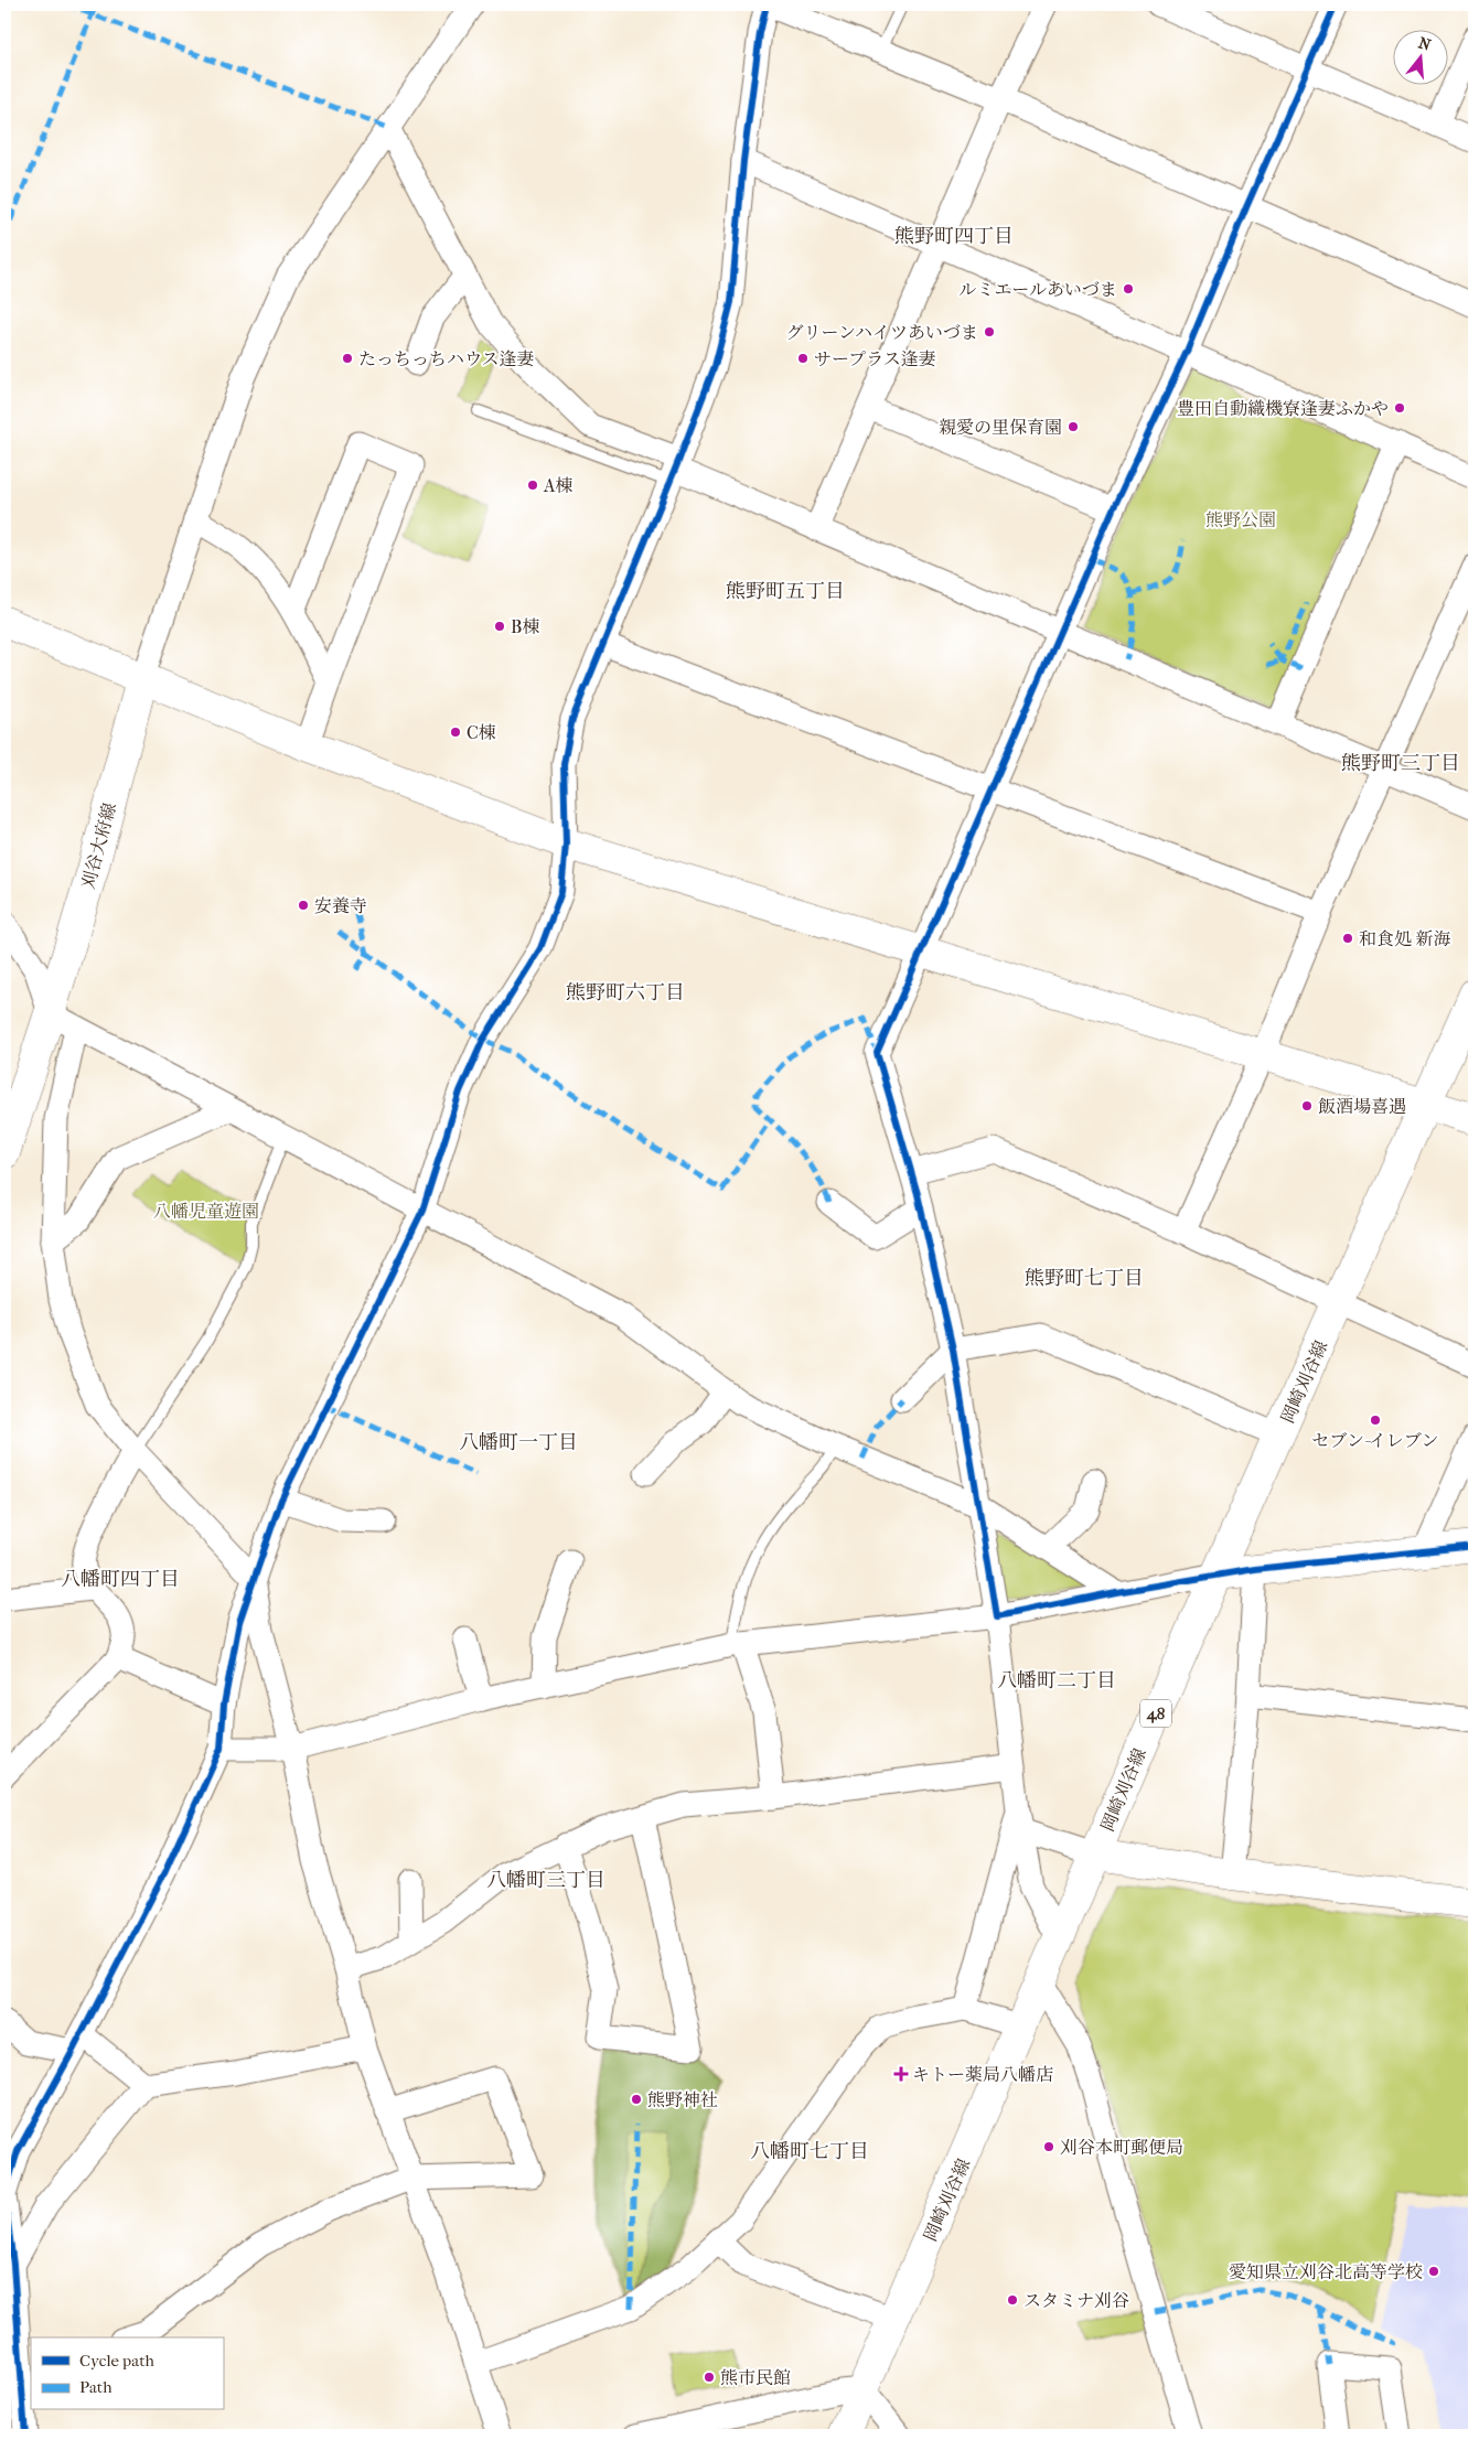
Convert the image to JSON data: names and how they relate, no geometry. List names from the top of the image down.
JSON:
{
  "streets": {
    "main road": ["刈谷大府線", "岡崎刈谷線", "48"]
  },
  "districts": [
    "熊野町四丁目",
    "熊野町五丁目",
    "熊野町三丁目",
    "熊野町六丁目",
    "熊野町七丁目",
    "八幡町一丁目",
    "八幡町四丁目",
    "八幡町二丁目",
    "八幡町三丁目",
    "八幡町七丁目"
  ],
  "parks": ["熊野公園", "八幡児童遊園"],
  "places": {
    "other": [
      "ルミエールあいづま",
      "グリーンハイツあいづま",
      "たっちっちハウス逢妻",
      "サープラス逢妻",
      "豊田自動織機寮逢妻ふかや",
      "親愛の里保育園",
      "A棟",
      "B棟",
      "C棟",
      "安養寺",
      "和食処 新海",
      "飯酒場喜遇",
      "セブン-イレブン",
      "熊野神社",
      "刈谷本町郵便局",
      "愛知県立刈谷北高等学校",
      "スタミナ刈谷",
      "熊市民館"
    ],
    "health": ["キトー薬局八幡店"]
  },
  "legend": ["Cycle path", "Path"],
  "north": "top"
}
